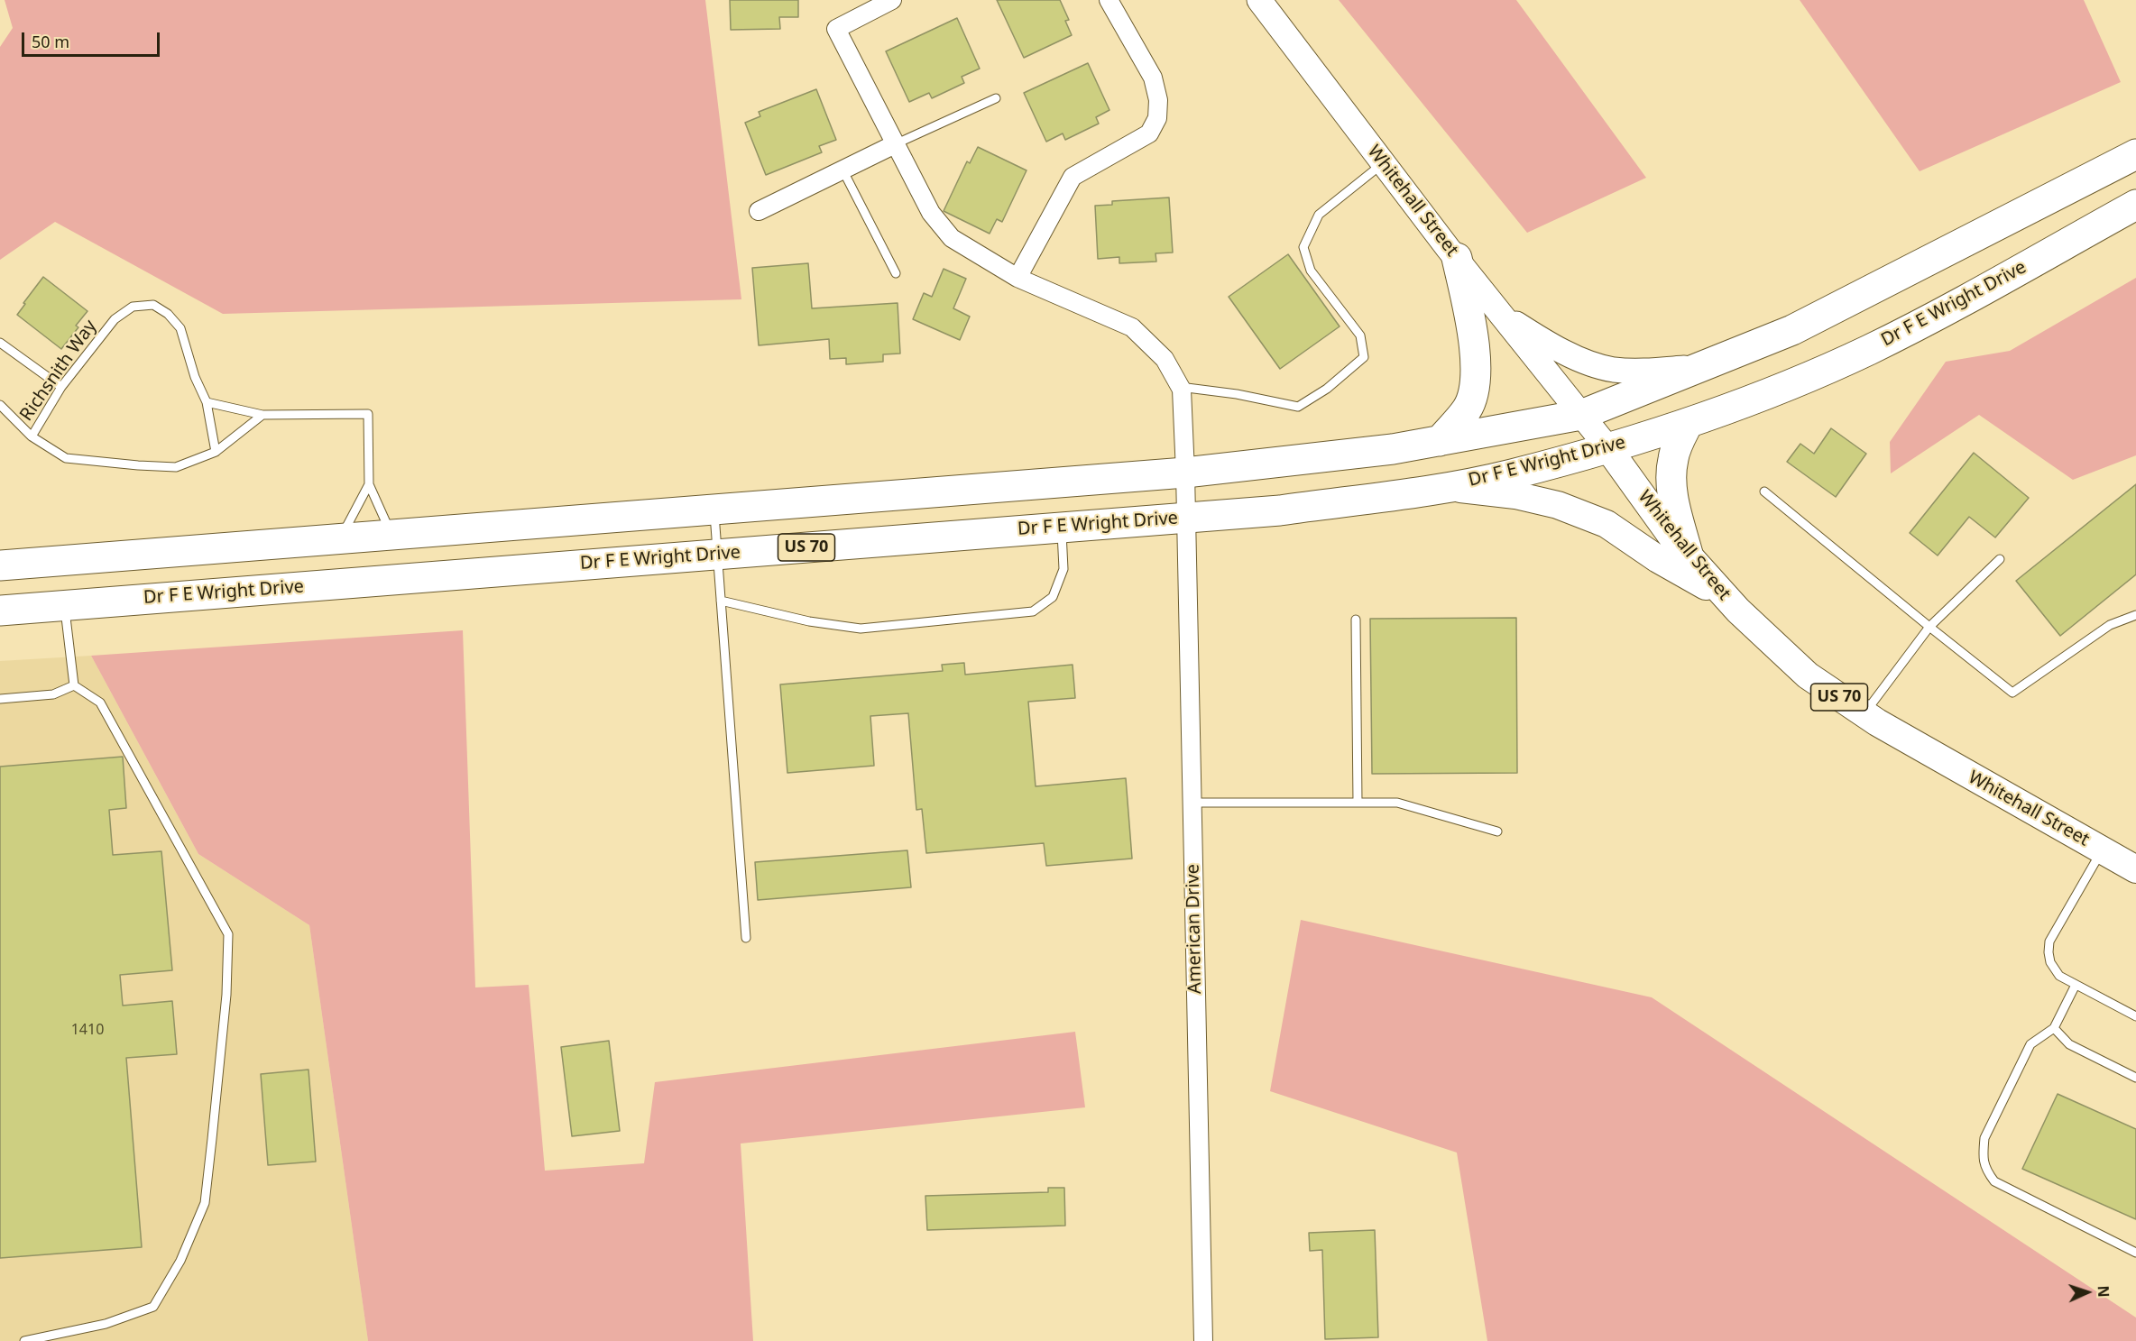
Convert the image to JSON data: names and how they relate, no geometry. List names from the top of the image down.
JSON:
{
  "streets": {
    "highway": ["Dr F E Wright Drive", "US 70"],
    "main road": ["Whitehall Street"],
    "street": ["American Drive"],
    "lane": ["Richsnith Way"]
  },
  "crossings": [
    ["Whitehall Street", "Dr F E Wright Drive"],
    ["Dr F E Wright Drive", "American Drive"]
  ],
  "house_numbers": ["1410"],
  "scale_bar": "50 m",
  "north": "right"
}
